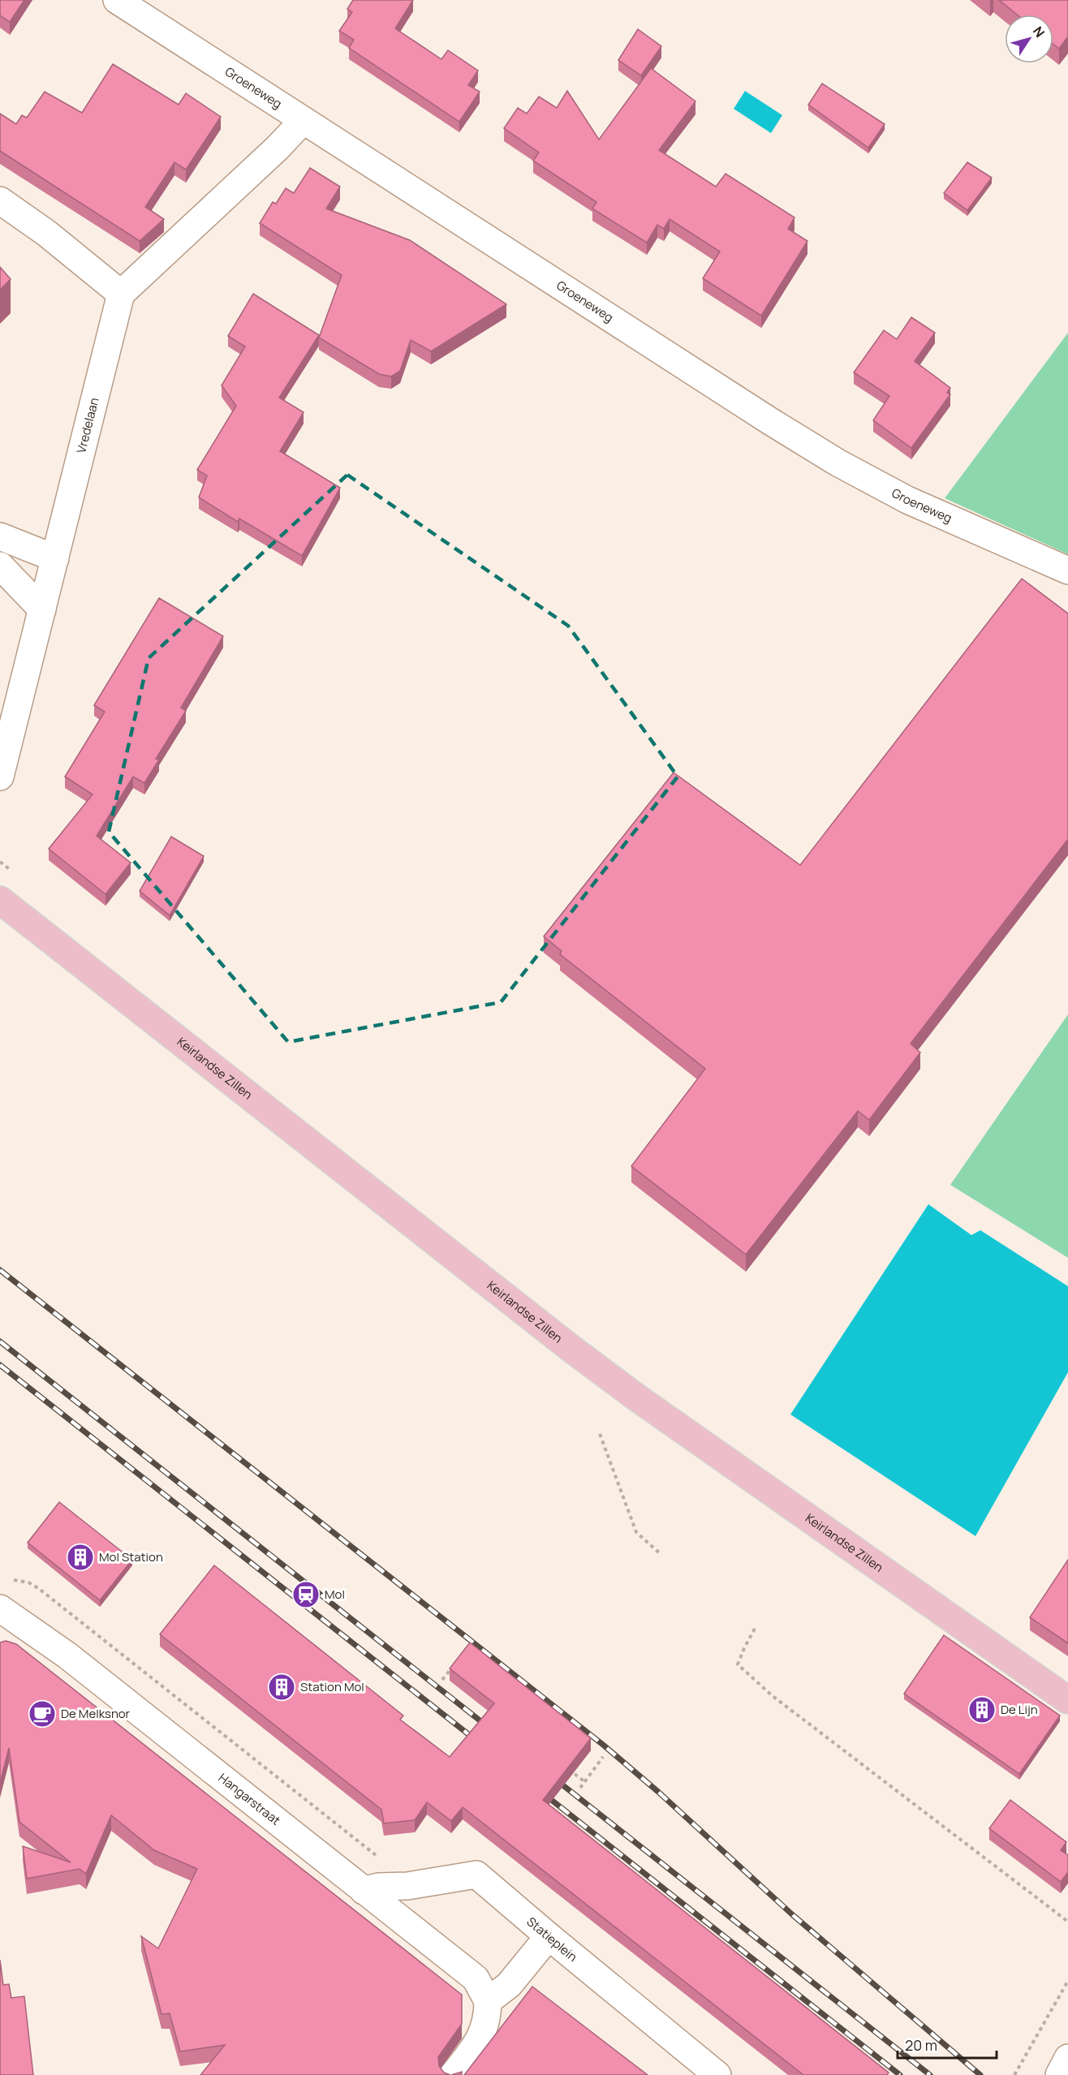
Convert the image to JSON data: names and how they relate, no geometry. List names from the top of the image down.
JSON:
{
  "streets": {
    "main road": ["Keirlandse Zillen"],
    "street": [
      "Groeneweg",
      "Vredelaan",
      "Hangarstraat",
      "Statieplein"
    ]
  },
  "crossings": [
    ["Hangarstraat", "Statieplein"]
  ],
  "places": {
    "building": ["Mol Station", "Station Mol", "De Lijn"],
    "station": ["Mol"],
    "cafe": ["De Melksnor"]
  },
  "scale_bar": "20 m",
  "north": "top right"
}
